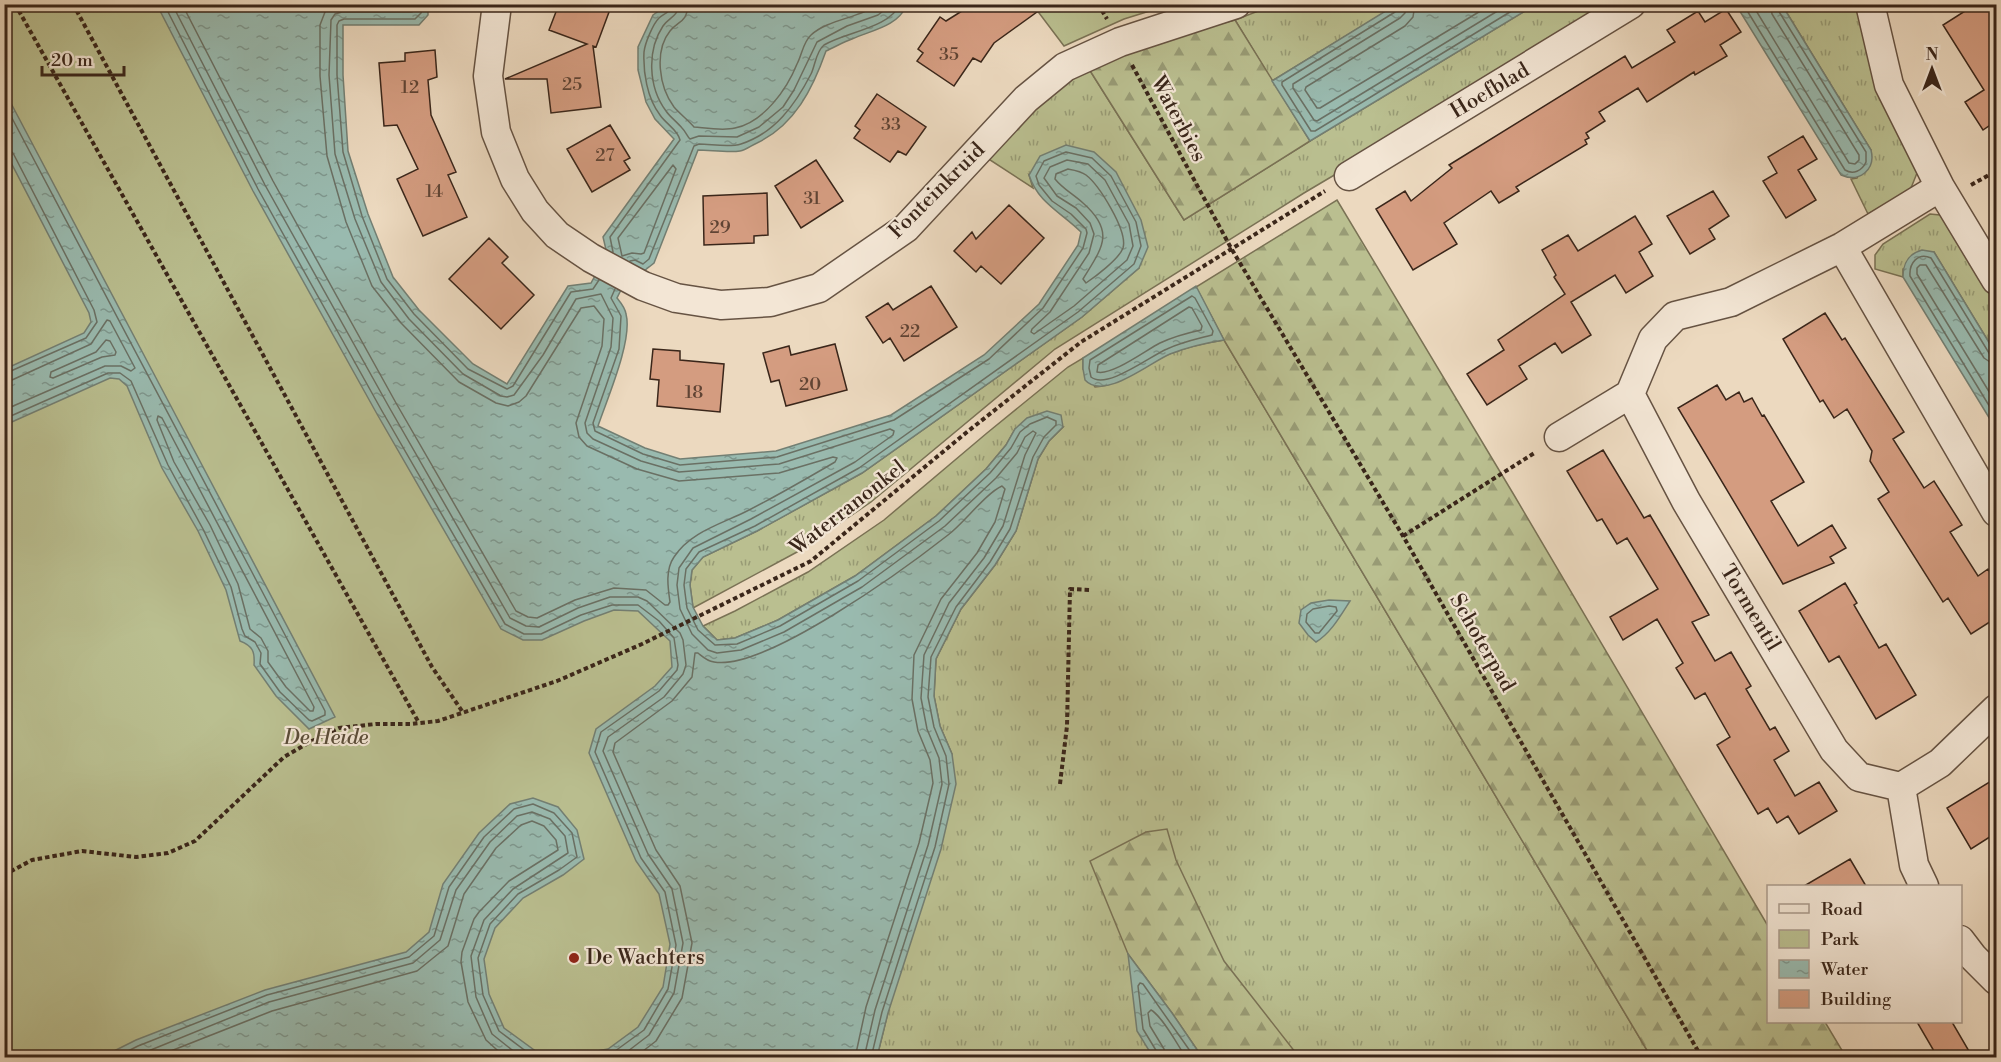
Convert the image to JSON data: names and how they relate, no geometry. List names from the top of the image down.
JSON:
{
  "streets": {
    "street": ["Hoefblad", "Fonteinkruid", "Tormentil"],
    "path": ["Waterbies", "Waterranonkel", "Schoterpad"]
  },
  "crossings": [
    ["Waterbies", "Fonteinkruid"],
    ["Waterbies", "Waterranonkel"],
    ["Waterbies", "Schoterpad"],
    ["Waterranonkel", "Schoterpad"]
  ],
  "parks": ["De Heide"],
  "places": ["De Wachters"],
  "house_numbers": [
    "35",
    "25",
    "12",
    "33",
    "27",
    "14",
    "31",
    "29",
    "22",
    "20",
    "18"
  ],
  "legend": [
    "Road",
    "Park",
    "Water",
    "Building"
  ],
  "scale_bar": "20 m",
  "north": "top"
}
